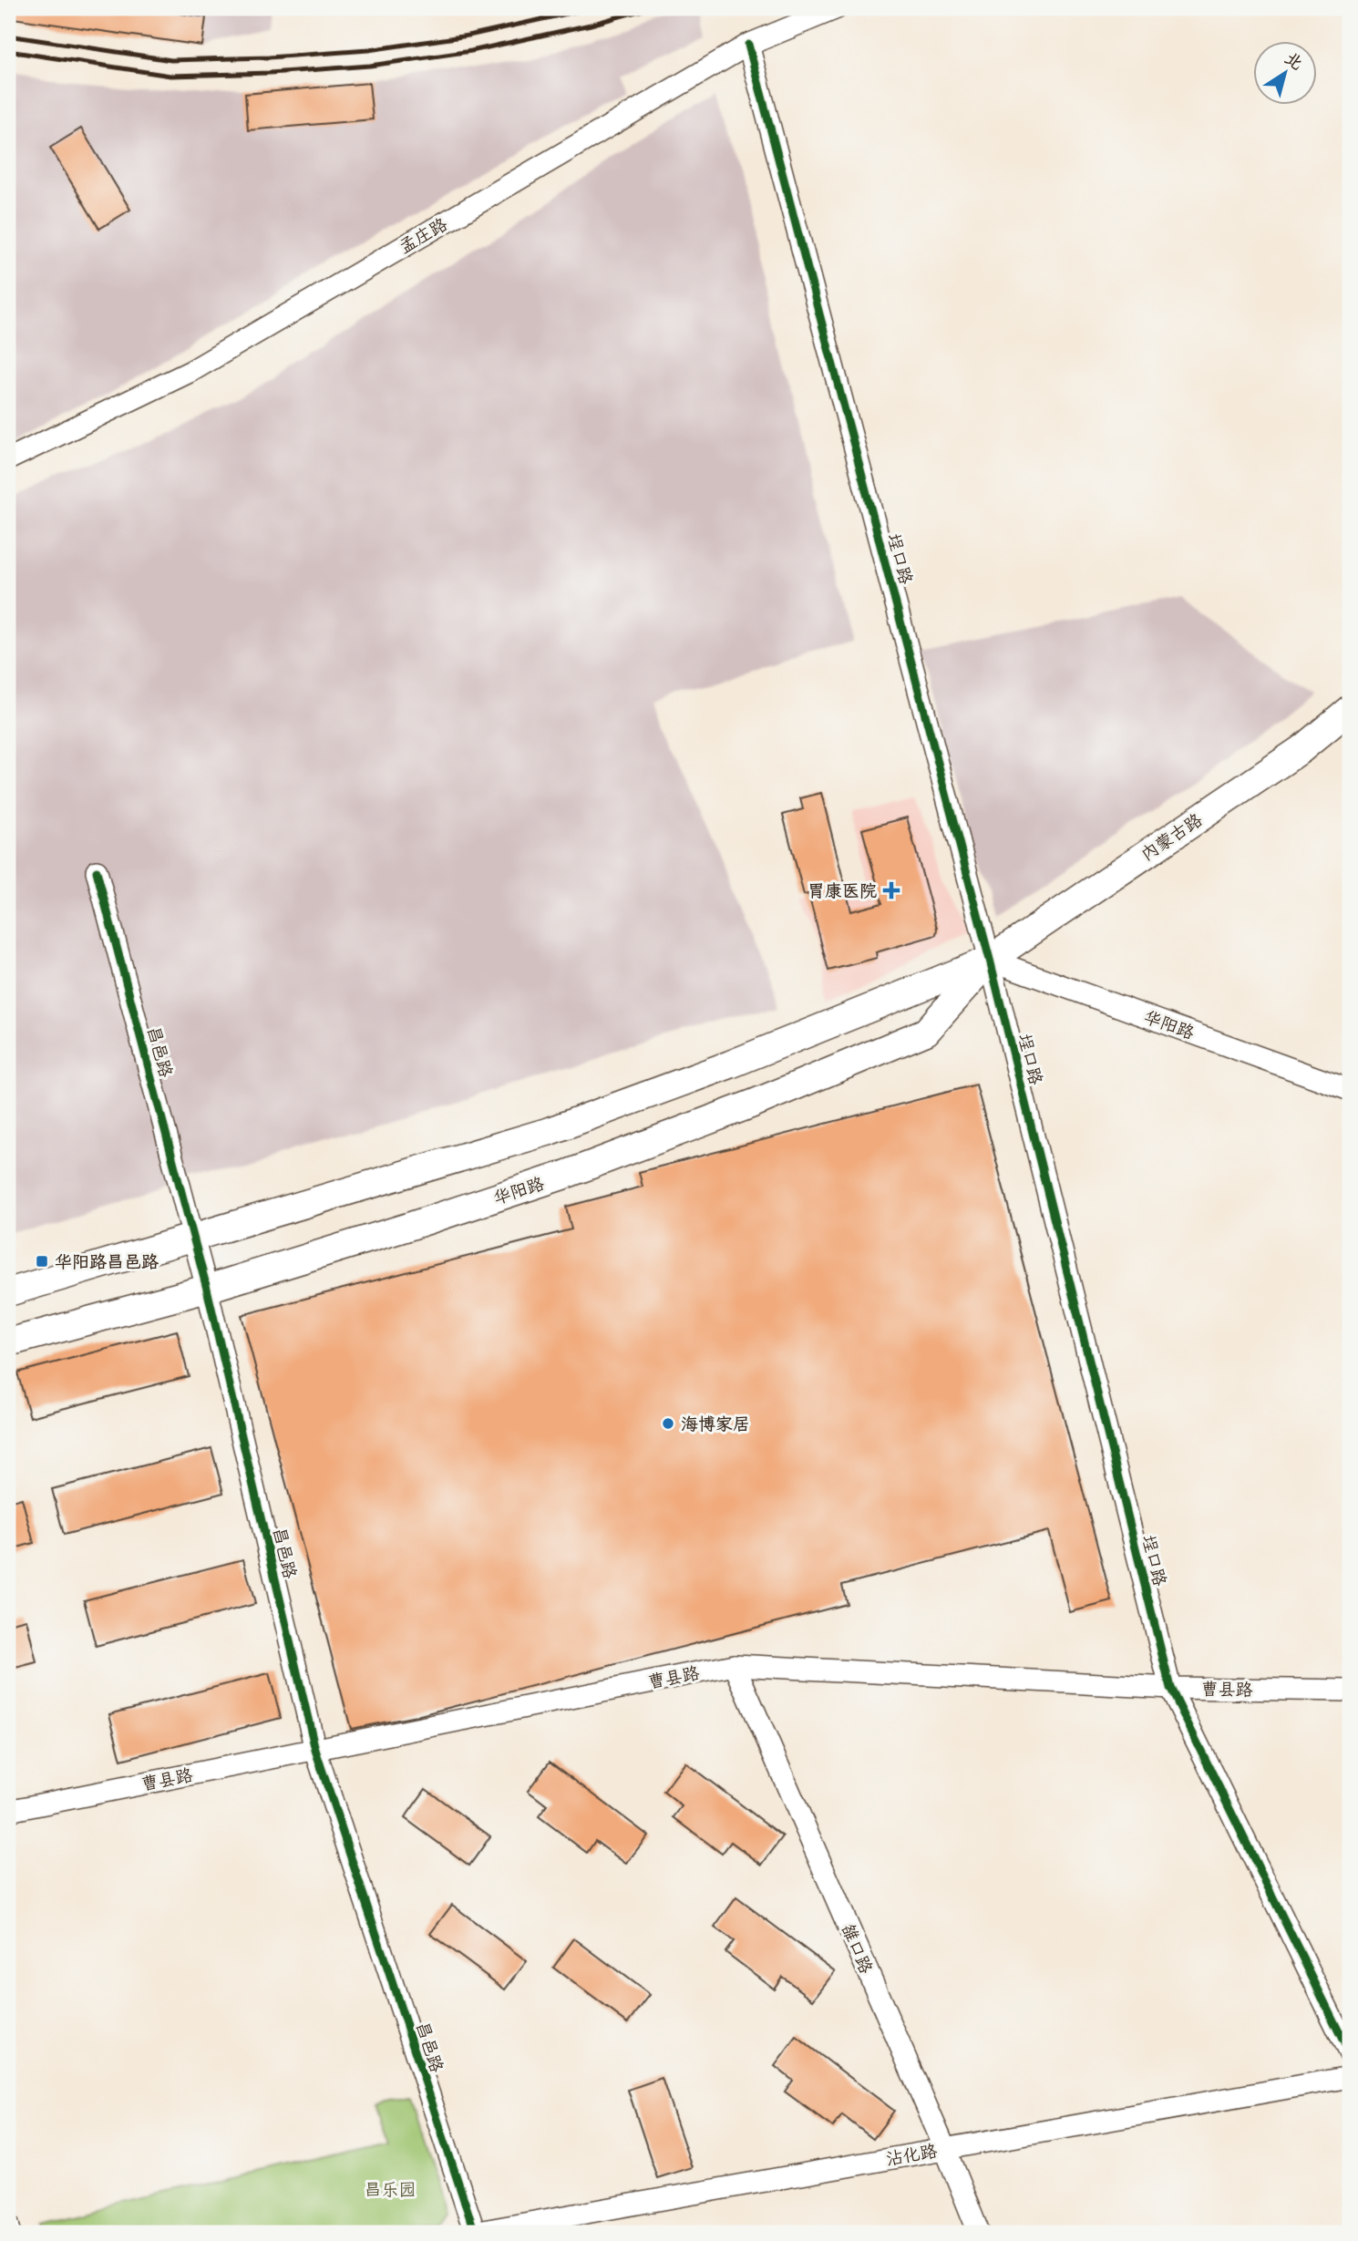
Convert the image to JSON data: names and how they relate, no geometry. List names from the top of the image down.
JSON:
{
  "streets": {
    "main road": ["内蒙古路", "华阳路"],
    "street": [
      "孟庄路",
      "埕口路",
      "昌邑路",
      "曹县路",
      "雒口路",
      "沾化路"
    ]
  },
  "crossings": [
    ["孟庄路", "埕口路"],
    ["埕口路", "内蒙古路"],
    ["埕口路", "华阳路"],
    ["埕口路", "曹县路"],
    ["内蒙古路", "华阳路"],
    ["华阳路", "昌邑路"],
    ["昌邑路", "曹县路"],
    ["昌邑路", "沾化路"],
    ["曹县路", "雒口路"],
    ["雒口路", "沾化路"]
  ],
  "parks": ["昌乐园"],
  "places": {
    "health": ["胃康医院"],
    "transit": ["华阳路昌邑路"],
    "other": ["海博家居"]
  },
  "north": "top right"
}
